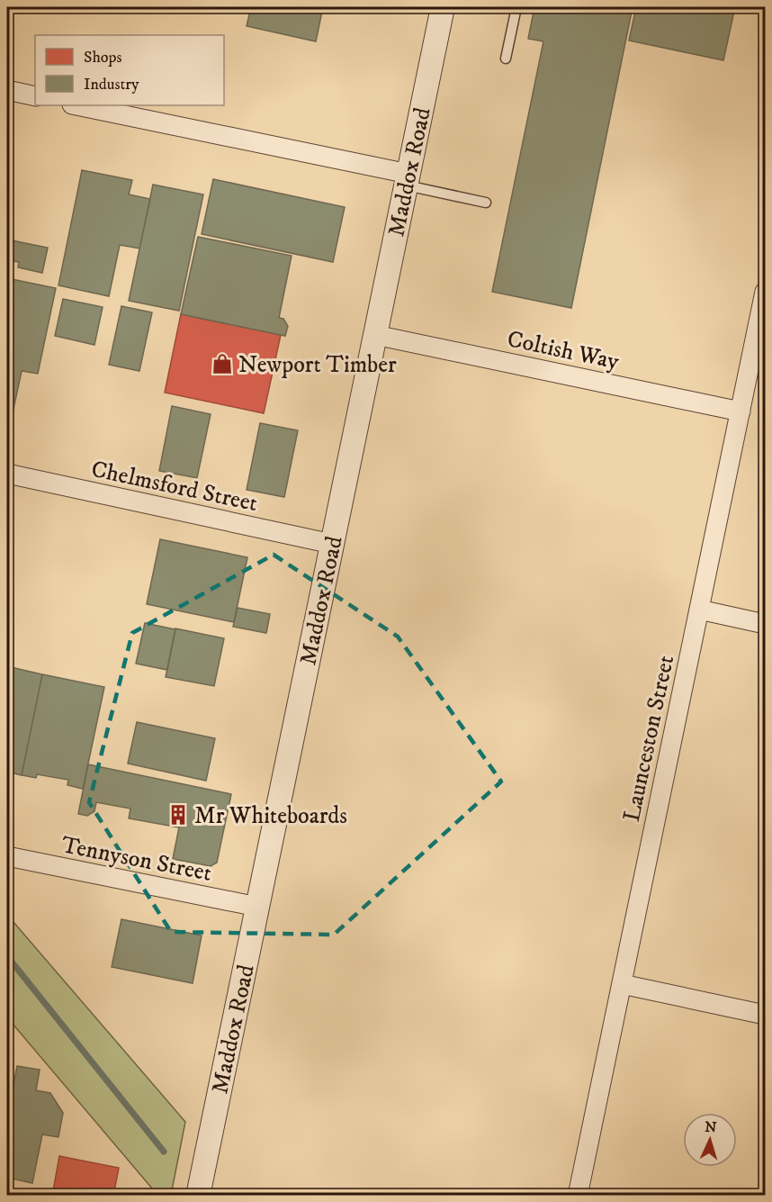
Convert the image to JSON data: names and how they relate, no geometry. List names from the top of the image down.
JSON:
{
  "streets": {
    "street": [
      "Maddox Road",
      "Coltish Way",
      "Chelmsford Street",
      "Launceston Street",
      "Tennyson Street"
    ]
  },
  "crossings": [
    ["Maddox Road", "Coltish Way"],
    ["Maddox Road", "Chelmsford Street"],
    ["Maddox Road", "Tennyson Street"],
    ["Coltish Way", "Launceston Street"]
  ],
  "places": {
    "shop": ["Newport Timber"],
    "building": ["Mr Whiteboards"]
  },
  "legend": ["Shops", "Industry"],
  "north": "top"
}
